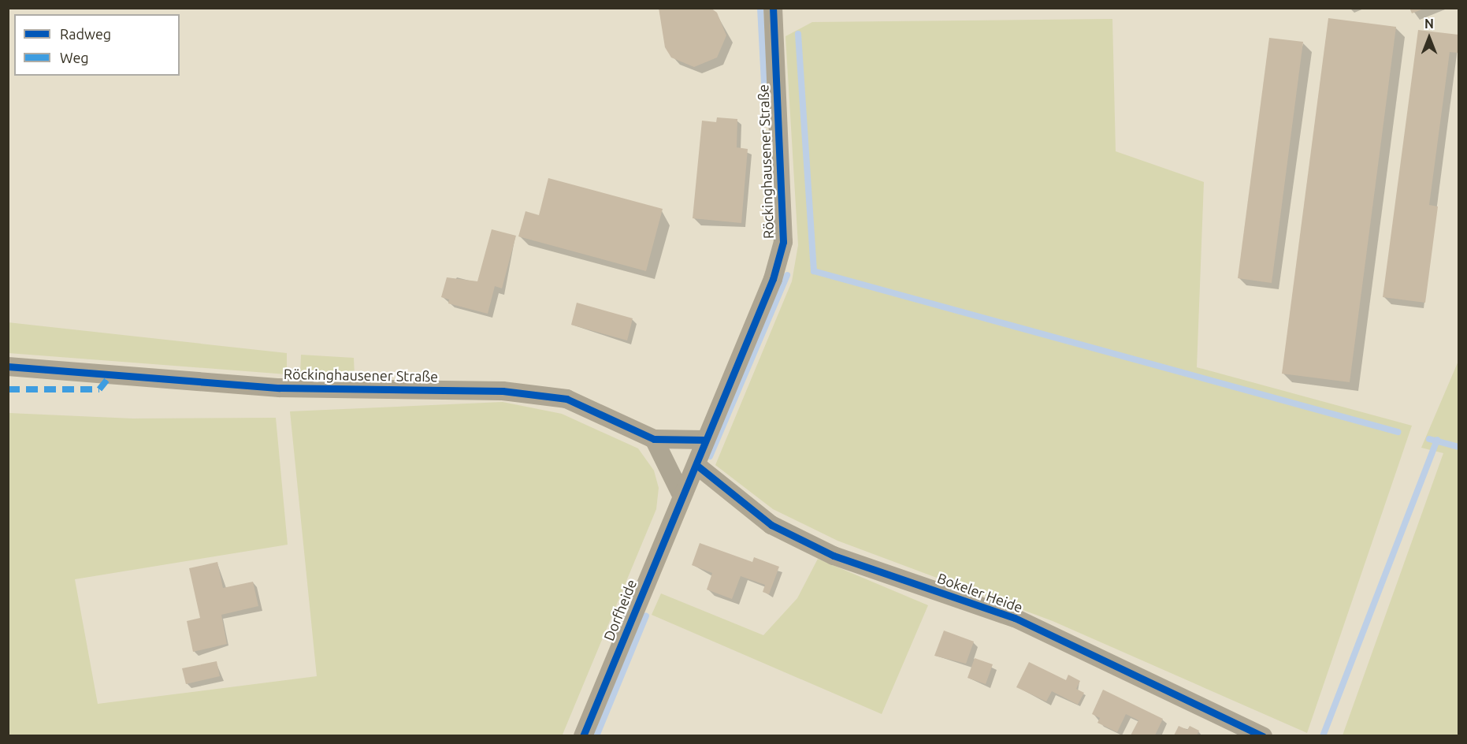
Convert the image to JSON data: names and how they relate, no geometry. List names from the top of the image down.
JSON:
{
  "streets": {
    "street": ["Röckinghausener Straße", "Bokeler Heide", "Dorfheide"]
  },
  "crossings": [
    ["Röckinghausener Straße", "Bokeler Heide"],
    ["Röckinghausener Straße", "Dorfheide"]
  ],
  "legend": ["Radweg", "Weg"],
  "north": "top"
}
